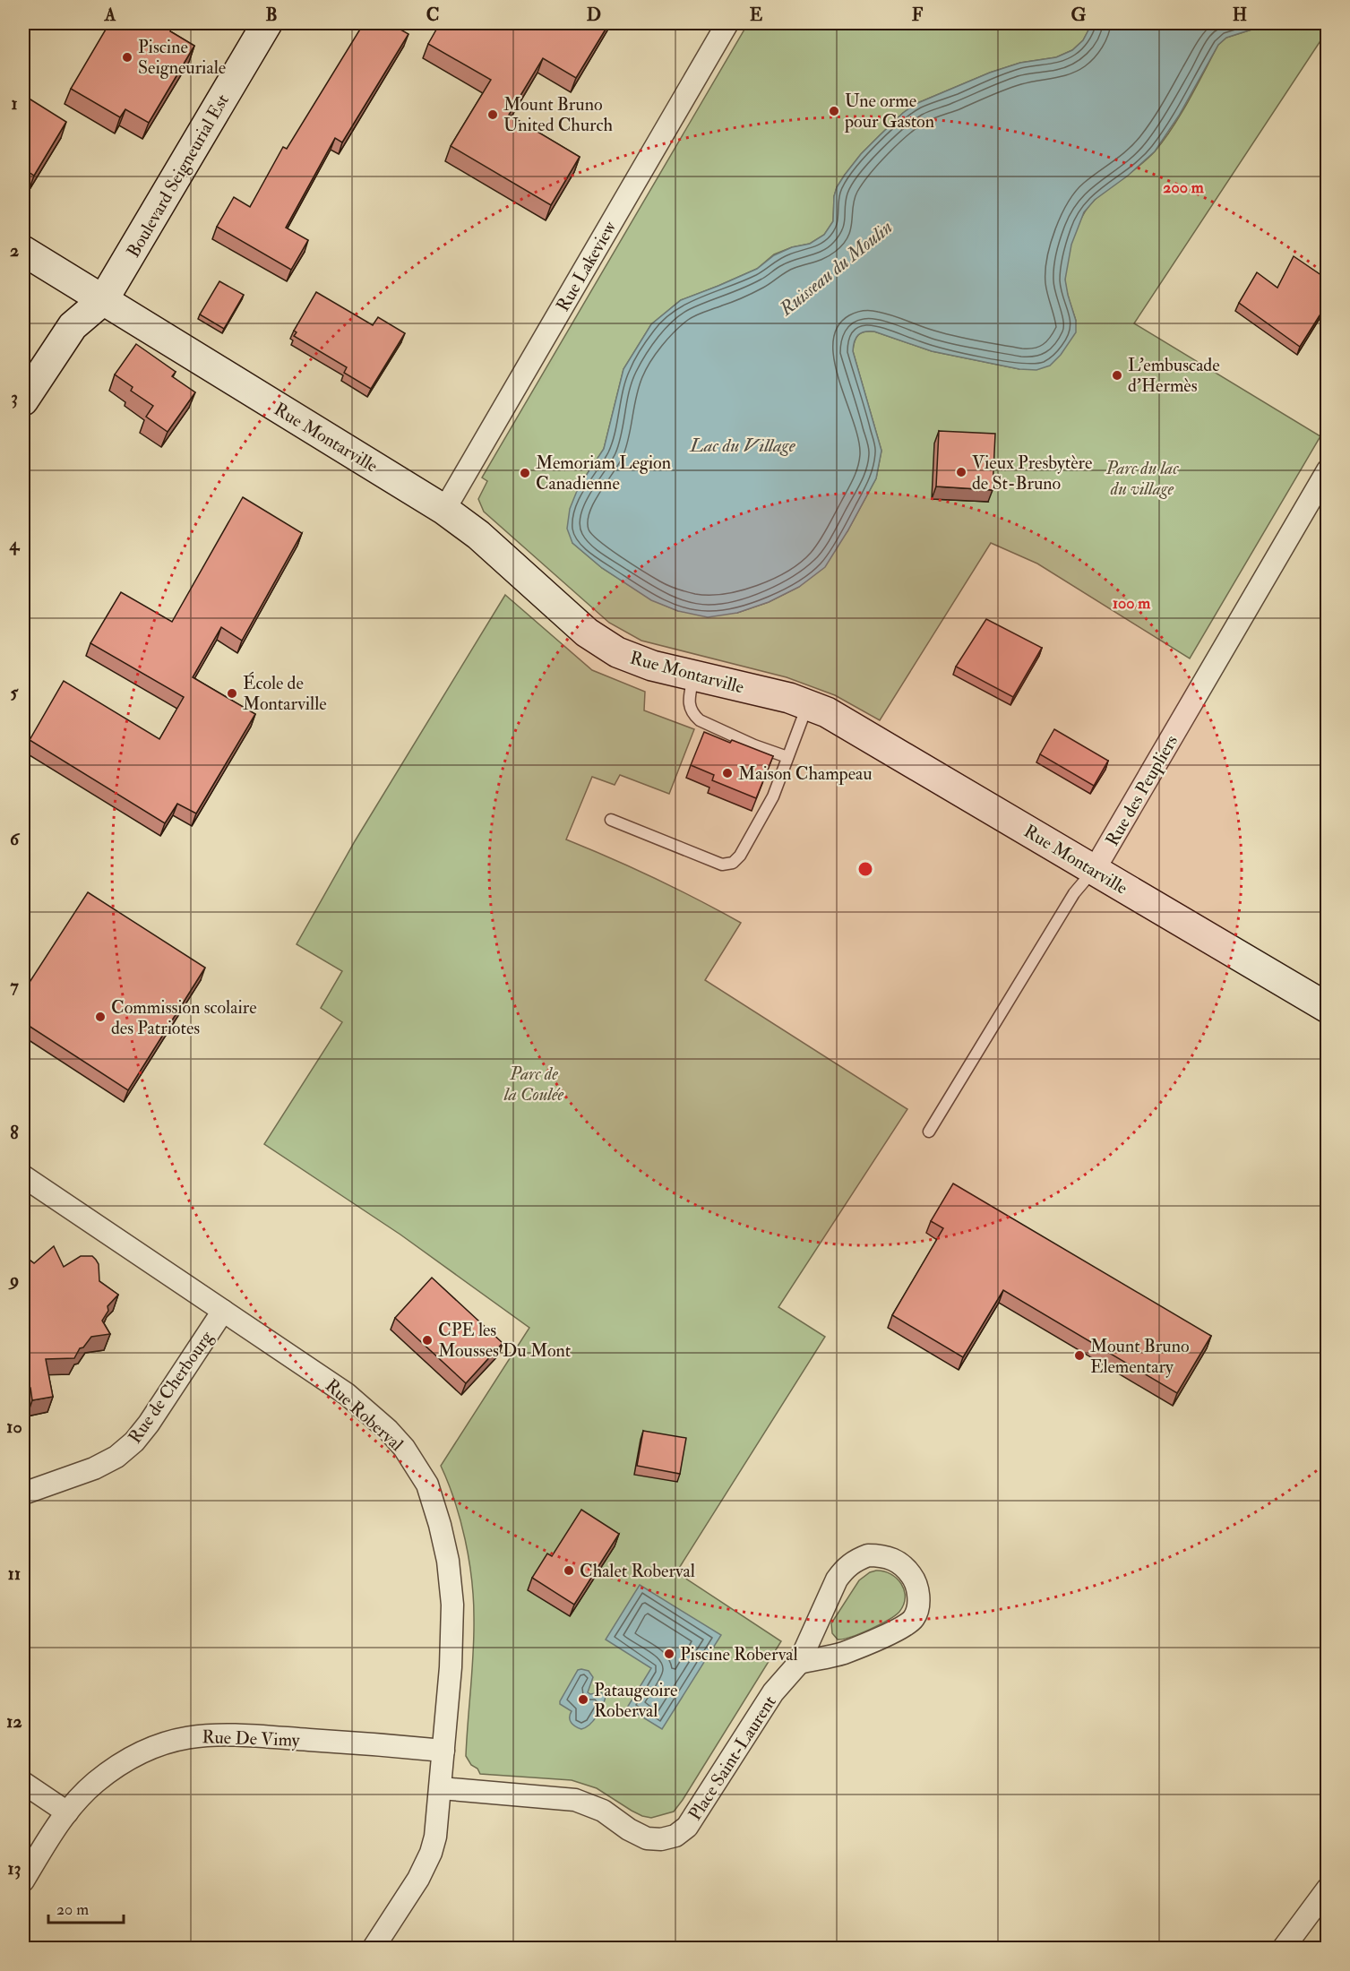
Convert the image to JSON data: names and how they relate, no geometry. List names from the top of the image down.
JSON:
{
  "streets": {
    "street": [
      "Boulevard Seigneurial Est",
      "Rue Lakeview",
      "Rue Montarville",
      "Rue des Peupliers",
      "Rue de Cherbourg",
      "Rue Roberval",
      "Rue De Vimy",
      "Place Saint-Laurent"
    ]
  },
  "crossings": [
    ["Boulevard Seigneurial Est", "Rue Montarville"],
    ["Rue Lakeview", "Rue Montarville"],
    ["Rue Montarville", "Rue des Peupliers"],
    ["Rue de Cherbourg", "Rue Roberval"],
    ["Rue Roberval", "Rue De Vimy"],
    ["Rue Roberval", "Place Saint-Laurent"]
  ],
  "water": ["Ruisseau du Moulin", "Lac du Village"],
  "parks": ["Parc du lac du village", "Parc de la Coulée"],
  "places": [
    "Piscine Seigneuriale",
    "Une orme pour Gaston",
    "Mount Bruno United Church",
    "L'embuscade d'Hermès",
    "Vieux Presbytère de St-Bruno",
    "Memoriam Legion Canadienne",
    "École de Montarville",
    "Maison Champeau",
    "Commission scolaire des Patriotes",
    "CPE les Mousses Du Mont",
    "Mount Bruno Elementary",
    "Chalet Roberval",
    "Piscine Roberval",
    "Pataugeoire Roberval"
  ],
  "scale_bar": "20 m",
  "grid": {
    "columns": [
      "A",
      "B",
      "C",
      "D",
      "E",
      "F",
      "G",
      "H"
    ],
    "rows": [
      "1",
      "2",
      "3",
      "4",
      "5",
      "6",
      "7",
      "8",
      "9",
      "10",
      "11",
      "12",
      "13"
    ]
  },
  "rings": ["200 m", "100 m"]
}
